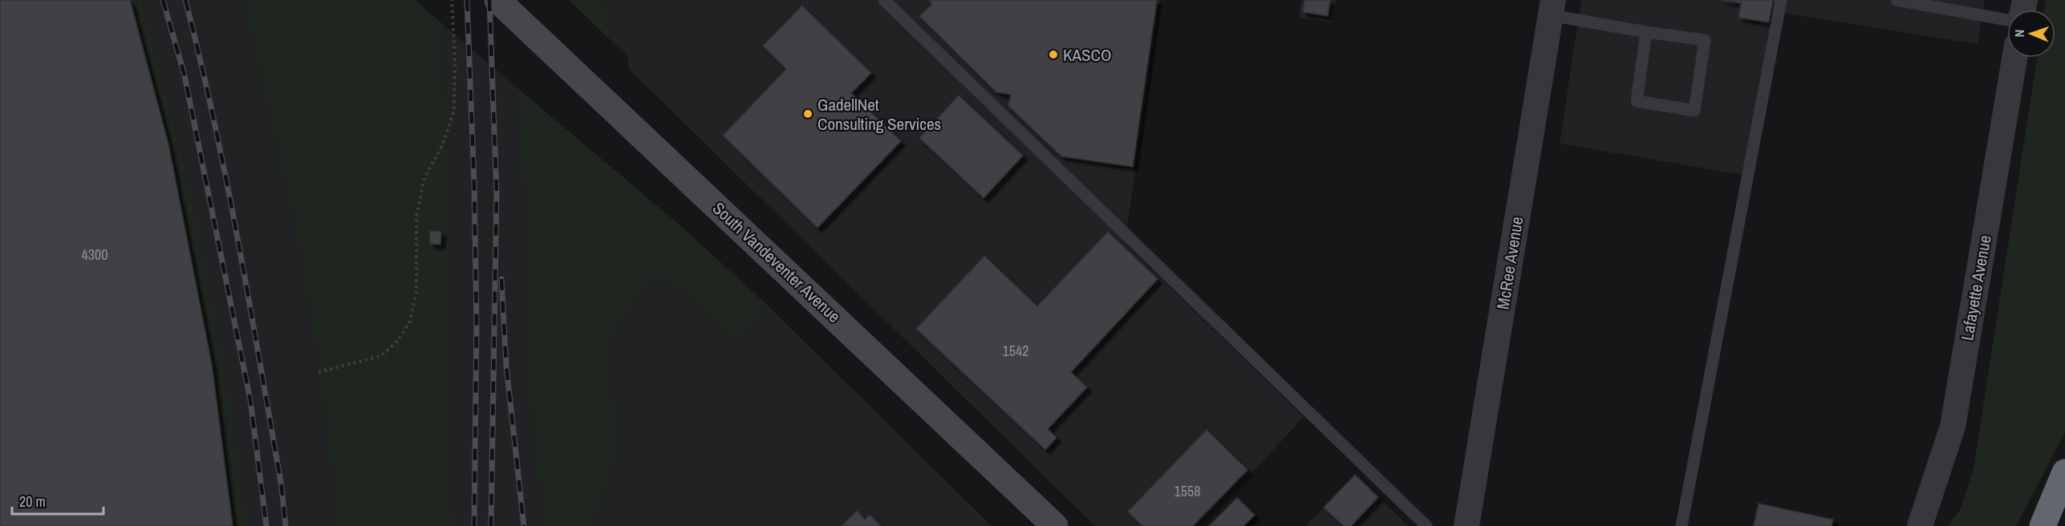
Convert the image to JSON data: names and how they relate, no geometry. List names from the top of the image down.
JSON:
{
  "streets": {
    "main road": ["South Vandeventer Avenue"],
    "street": ["McRee Avenue", "Lafayette Avenue"]
  },
  "places": ["KASCO", "GadellNet Consulting Services"],
  "house_numbers": ["4300", "1542", "1558"],
  "scale_bar": "20 m",
  "north": "left"
}
